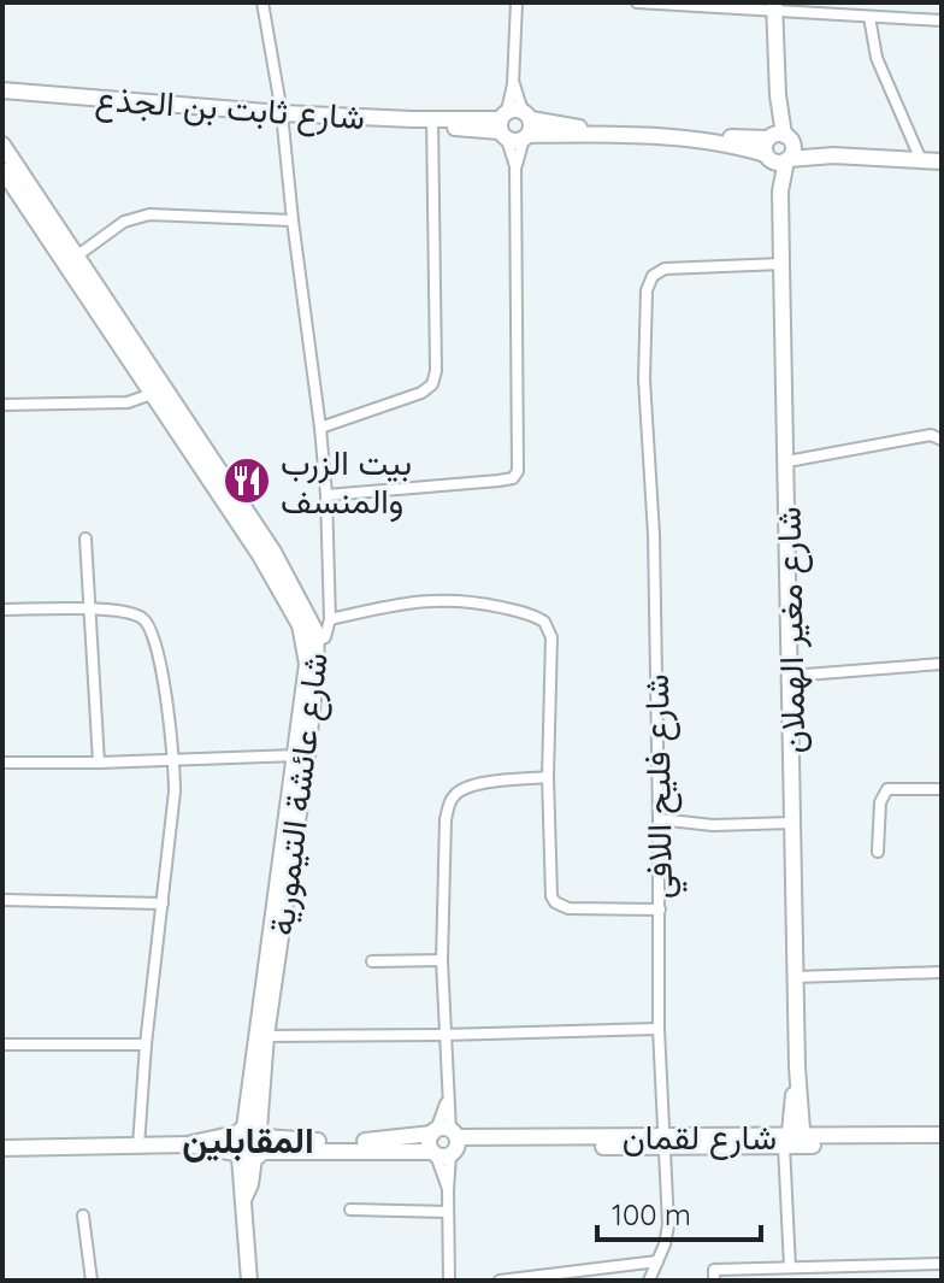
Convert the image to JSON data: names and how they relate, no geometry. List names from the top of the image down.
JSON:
{
  "streets": {
    "street": [
      "شارع ثابت بن الجذع",
      "شارع مغير الهملان",
      "شارع فليح اللافي",
      "شارع عائشة التيمورية",
      "شارع لقمان"
    ]
  },
  "crossings": [
    ["شارع ثابت بن الجذع", "شارع مغير الهملان"],
    ["شارع مغير الهملان", "شارع فليح اللافي"],
    ["شارع مغير الهملان", "شارع لقمان"],
    ["شارع فليح اللافي", "شارع لقمان"],
    ["شارع عائشة التيمورية", "شارع لقمان"]
  ],
  "districts": ["المقابلين"],
  "places": {
    "restaurant": ["بيت الزرب والمنسف"]
  },
  "scale_bar": "100 m"
}
